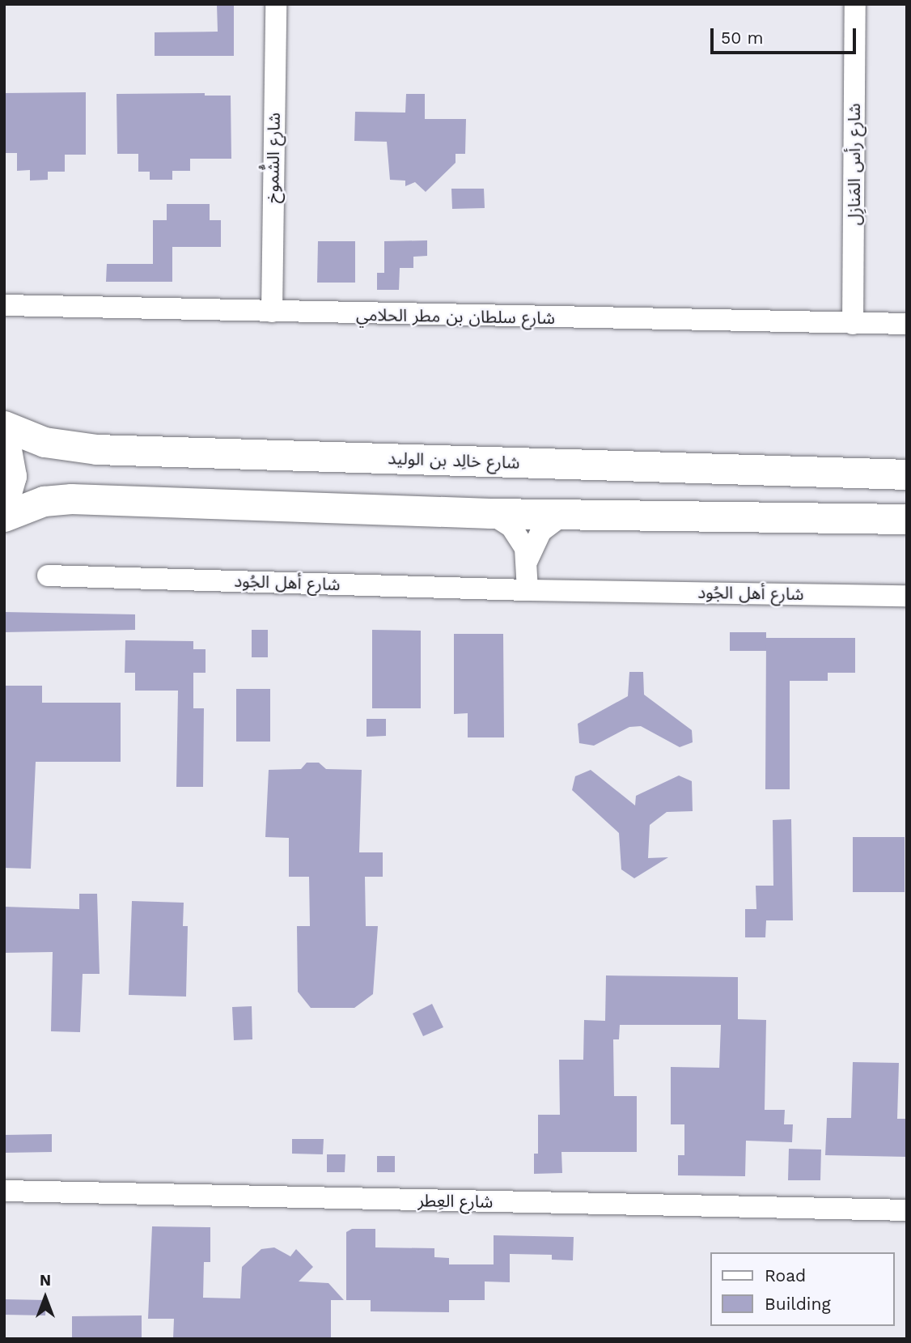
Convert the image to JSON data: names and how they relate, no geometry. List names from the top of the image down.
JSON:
{
  "streets": {
    "street": [
      "شارع الشُّموخ",
      "شارع رأس المَنازِل",
      "شارع سلطان بن مطر الحلامي",
      "شارع خالِد بن الوليد",
      "شارع أهل الجُود",
      "شارع العِطر"
    ]
  },
  "crossings": [
    ["شارع الشُّموخ", "شارع سلطان بن مطر الحلامي"],
    ["شارع رأس المَنازِل", "شارع سلطان بن مطر الحلامي"]
  ],
  "legend": ["Road", "Building"],
  "scale_bar": "50 m",
  "north": "top"
}
